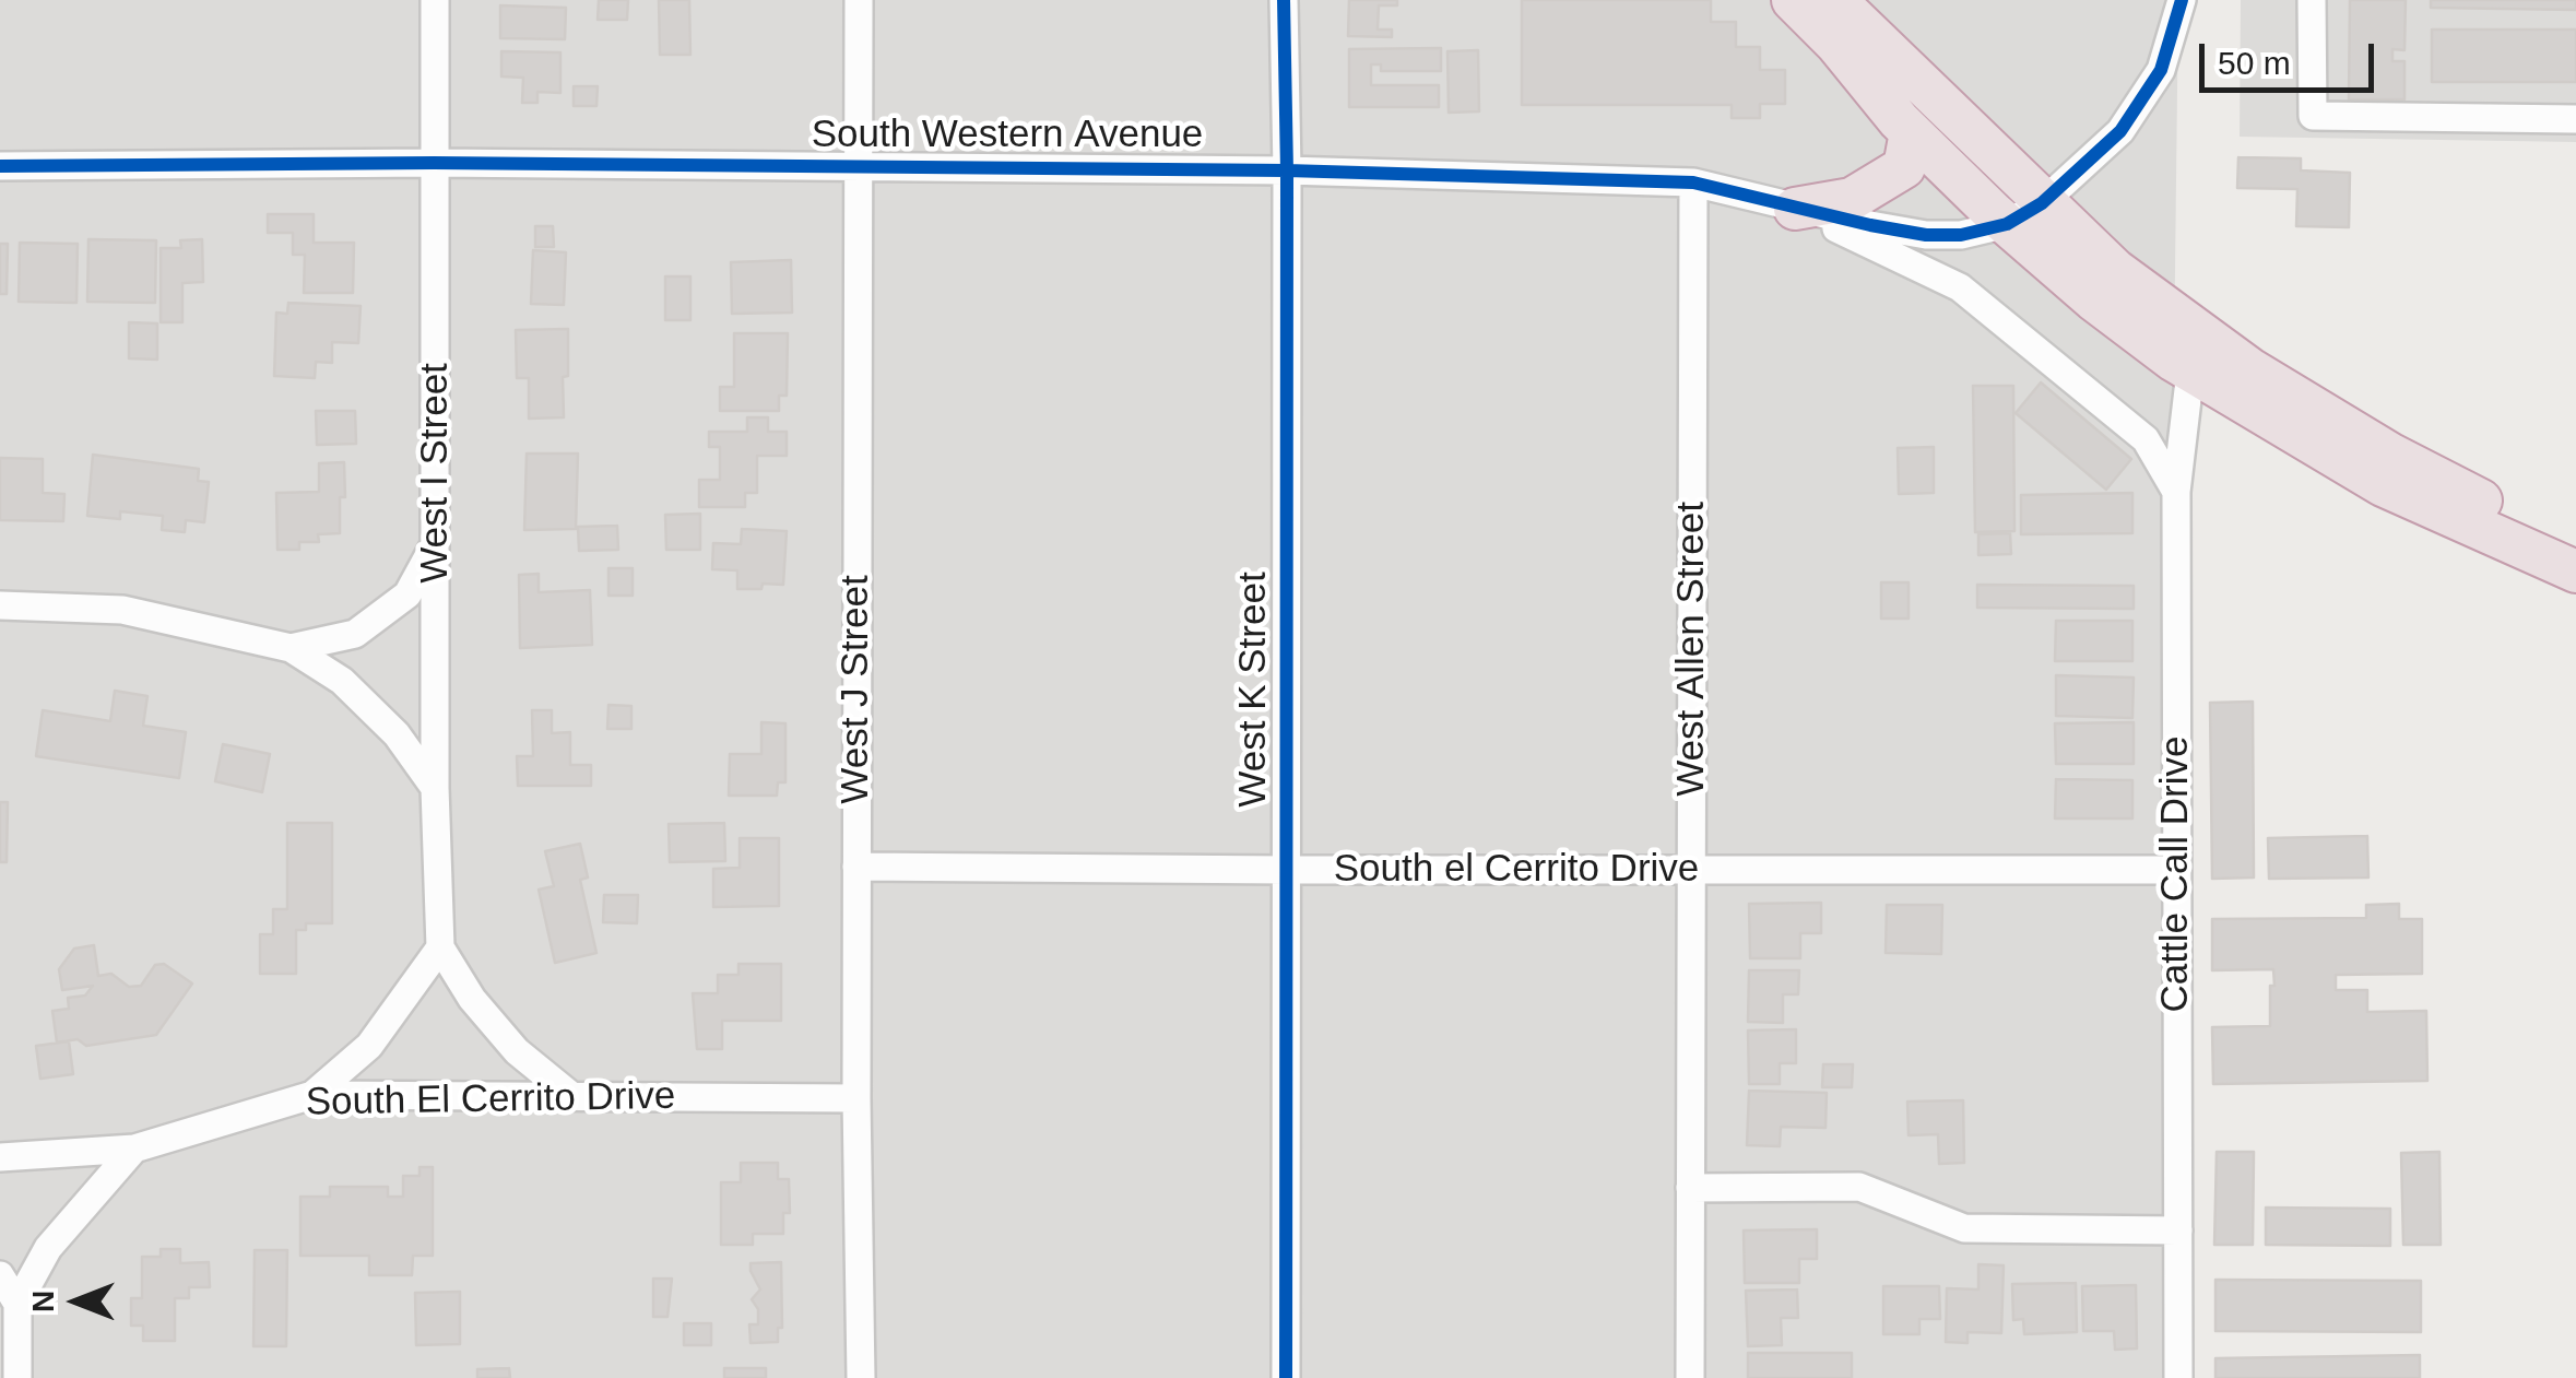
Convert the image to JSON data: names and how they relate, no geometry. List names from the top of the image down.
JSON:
{
  "streets": {
    "street": [
      "South Western Avenue",
      "West I Street",
      "West Allen Street",
      "West J Street",
      "West K Street",
      "South el Cerrito Drive",
      "Cattle Call Drive",
      "South El Cerrito Drive"
    ]
  },
  "crossings": [
    ["South Western Avenue", "West I Street"],
    ["South Western Avenue", "West Allen Street"],
    ["South Western Avenue", "West J Street"],
    ["South Western Avenue", "West K Street"],
    ["South Western Avenue", "Cattle Call Drive"],
    ["West I Street", "South El Cerrito Drive"],
    ["West Allen Street", "South el Cerrito Drive"],
    ["West J Street", "South el Cerrito Drive"],
    ["West J Street", "South El Cerrito Drive"],
    ["West K Street", "South el Cerrito Drive"],
    ["South el Cerrito Drive", "Cattle Call Drive"]
  ],
  "scale_bar": "50 m",
  "north": "left"
}
